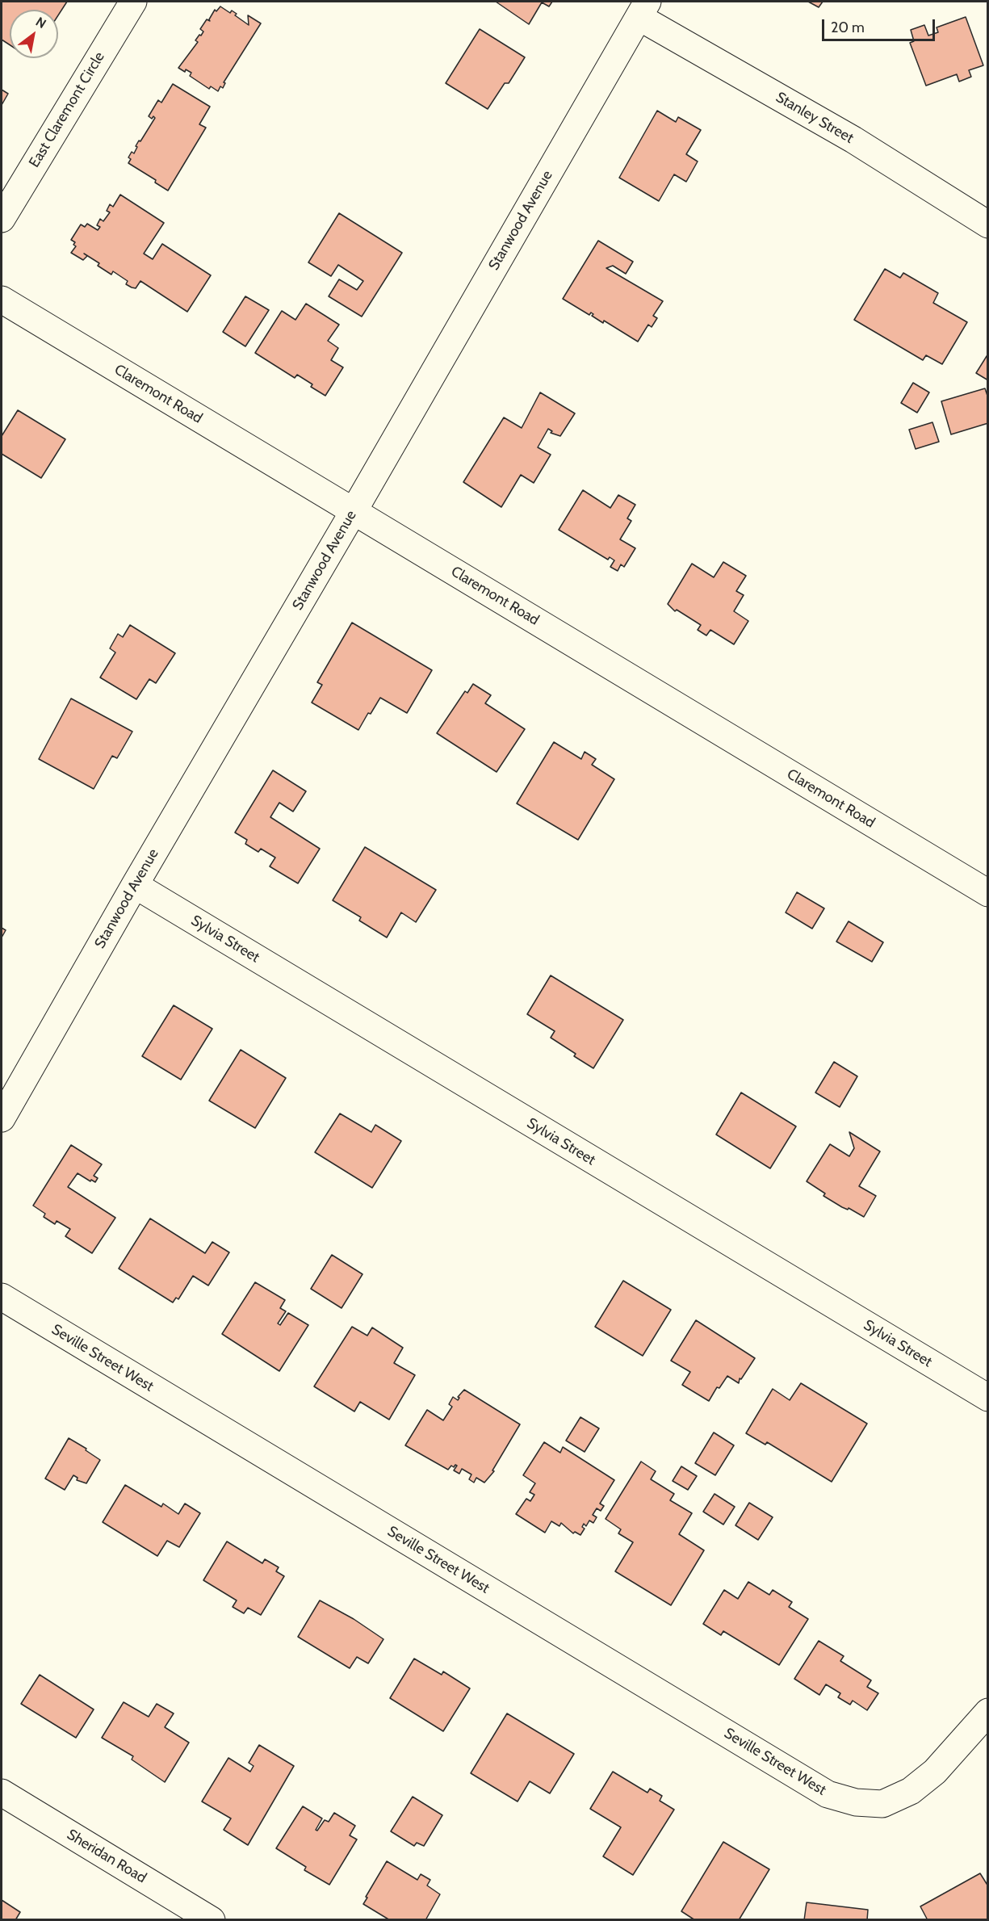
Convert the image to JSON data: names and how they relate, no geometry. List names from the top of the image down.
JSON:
{
  "streets": {
    "street": [
      "East Claremont Circle",
      "Stanley Street",
      "Stanwood Avenue",
      "Claremont Road",
      "Sylvia Street",
      "Seville Street West",
      "Sheridan Road"
    ]
  },
  "crossings": [
    ["Stanley Street", "Stanwood Avenue"],
    ["Stanwood Avenue", "Claremont Road"],
    ["Stanwood Avenue", "Sylvia Street"]
  ],
  "scale_bar": "20 m",
  "north": "top right"
}
